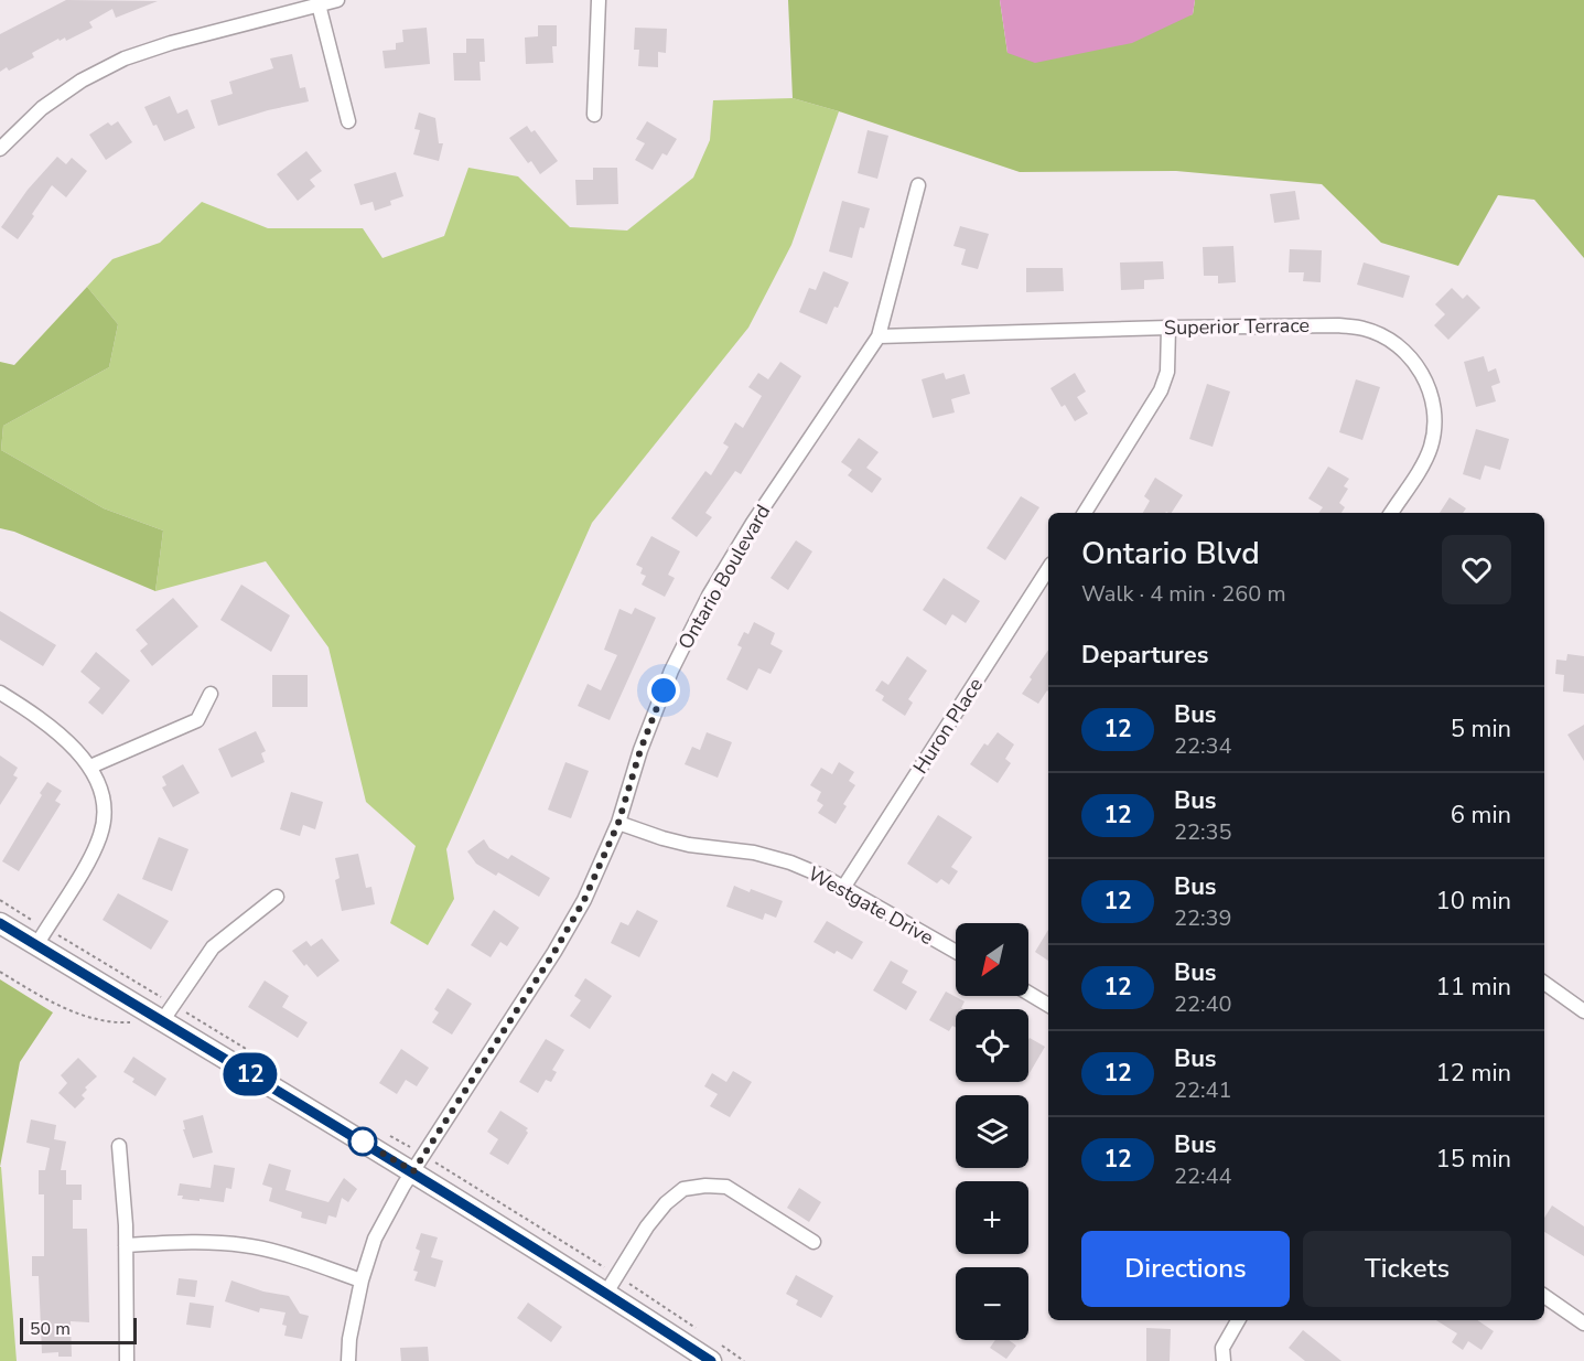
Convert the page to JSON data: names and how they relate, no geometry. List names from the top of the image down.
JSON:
{
  "streets": {
    "street": [
      "Superior Terrace",
      "Ontario Boulevard",
      "Huron Place",
      "Westgate Drive"
    ]
  },
  "crossings": [
    ["Superior Terrace", "Ontario Boulevard"],
    ["Ontario Boulevard", "Westgate Drive"],
    ["Huron Place", "Westgate Drive"]
  ],
  "lines": ["bus line 12"],
  "scale_bar": "50 m",
  "north": "bottom left",
  "page": {
    "on_map": "12",
    "heading": [
      ["Ontario Blvd", "Walk · 4 min · 260 m"],
      "Departures"
    ],
    "list": [
      {
        "mark": "12",
        "name": "Bus",
        "note": "22:34",
        "value": "5 min"
      },
      {
        "mark": "12",
        "name": "Bus",
        "note": "22:35",
        "value": "6 min"
      },
      {
        "mark": "12",
        "name": "Bus",
        "note": "22:39",
        "value": "10 min"
      },
      {
        "mark": "12",
        "name": "Bus",
        "note": "22:40",
        "value": "11 min"
      },
      {
        "mark": "12",
        "name": "Bus",
        "note": "22:41",
        "value": "12 min"
      },
      {
        "mark": "12",
        "name": "Bus",
        "note": "22:44",
        "value": "15 min"
      }
    ],
    "map_buttons": ["+", "−"],
    "buttons": ["Directions", "Tickets"],
    "scale": "50 m"
  }
}
